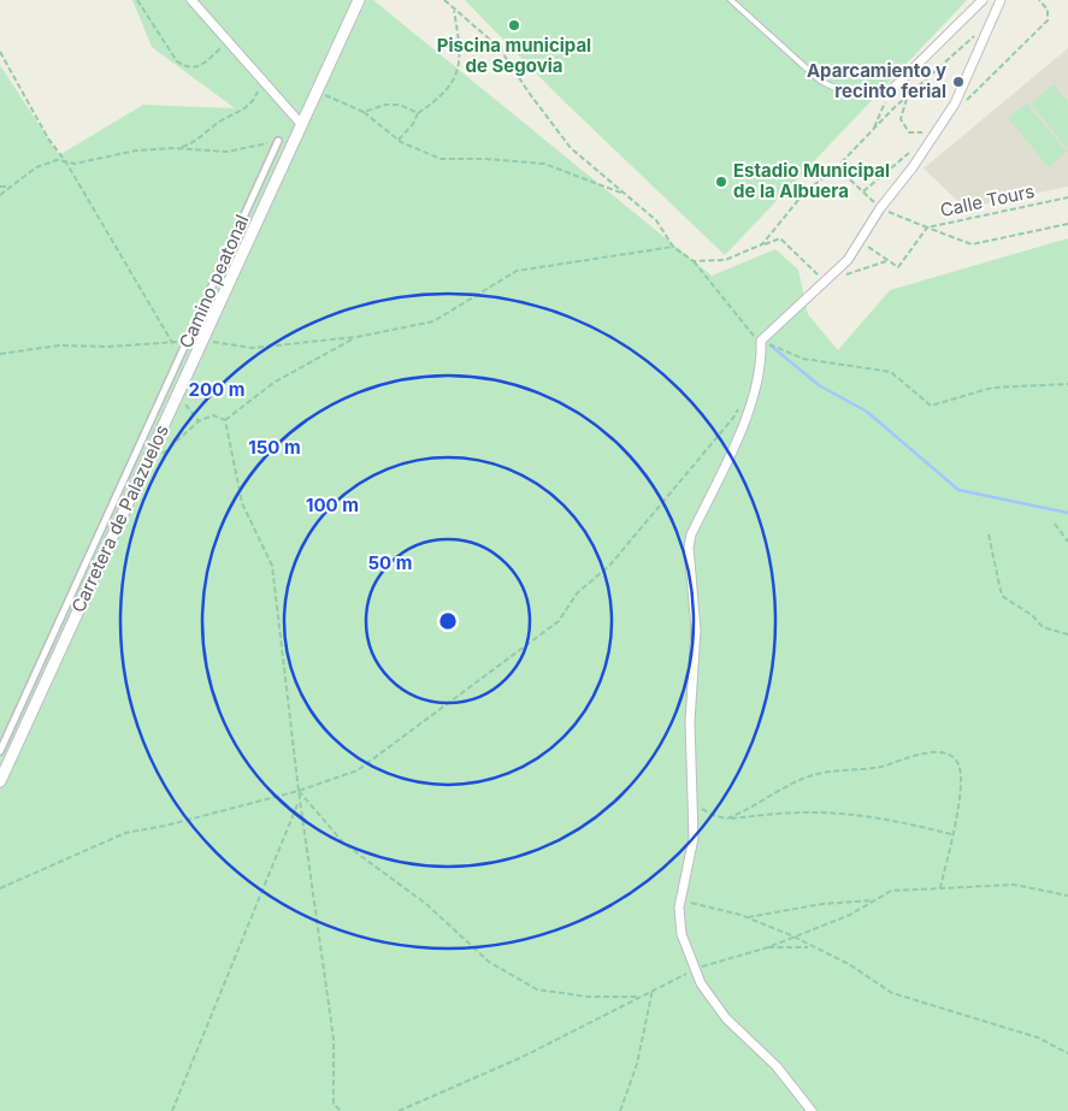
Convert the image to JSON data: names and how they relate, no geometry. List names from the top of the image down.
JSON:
{
  "streets": {
    "street": ["Camino peatonal", "Carretera de Palazuelos"],
    "path": ["Calle Tours"]
  },
  "places": ["Piscina municipal de Segovia", "Aparcamiento y recinto ferial", "Estadio Municipal de la Albuera"],
  "rings": [
    "200 m",
    "150 m",
    "100 m",
    "50 m"
  ]
}
